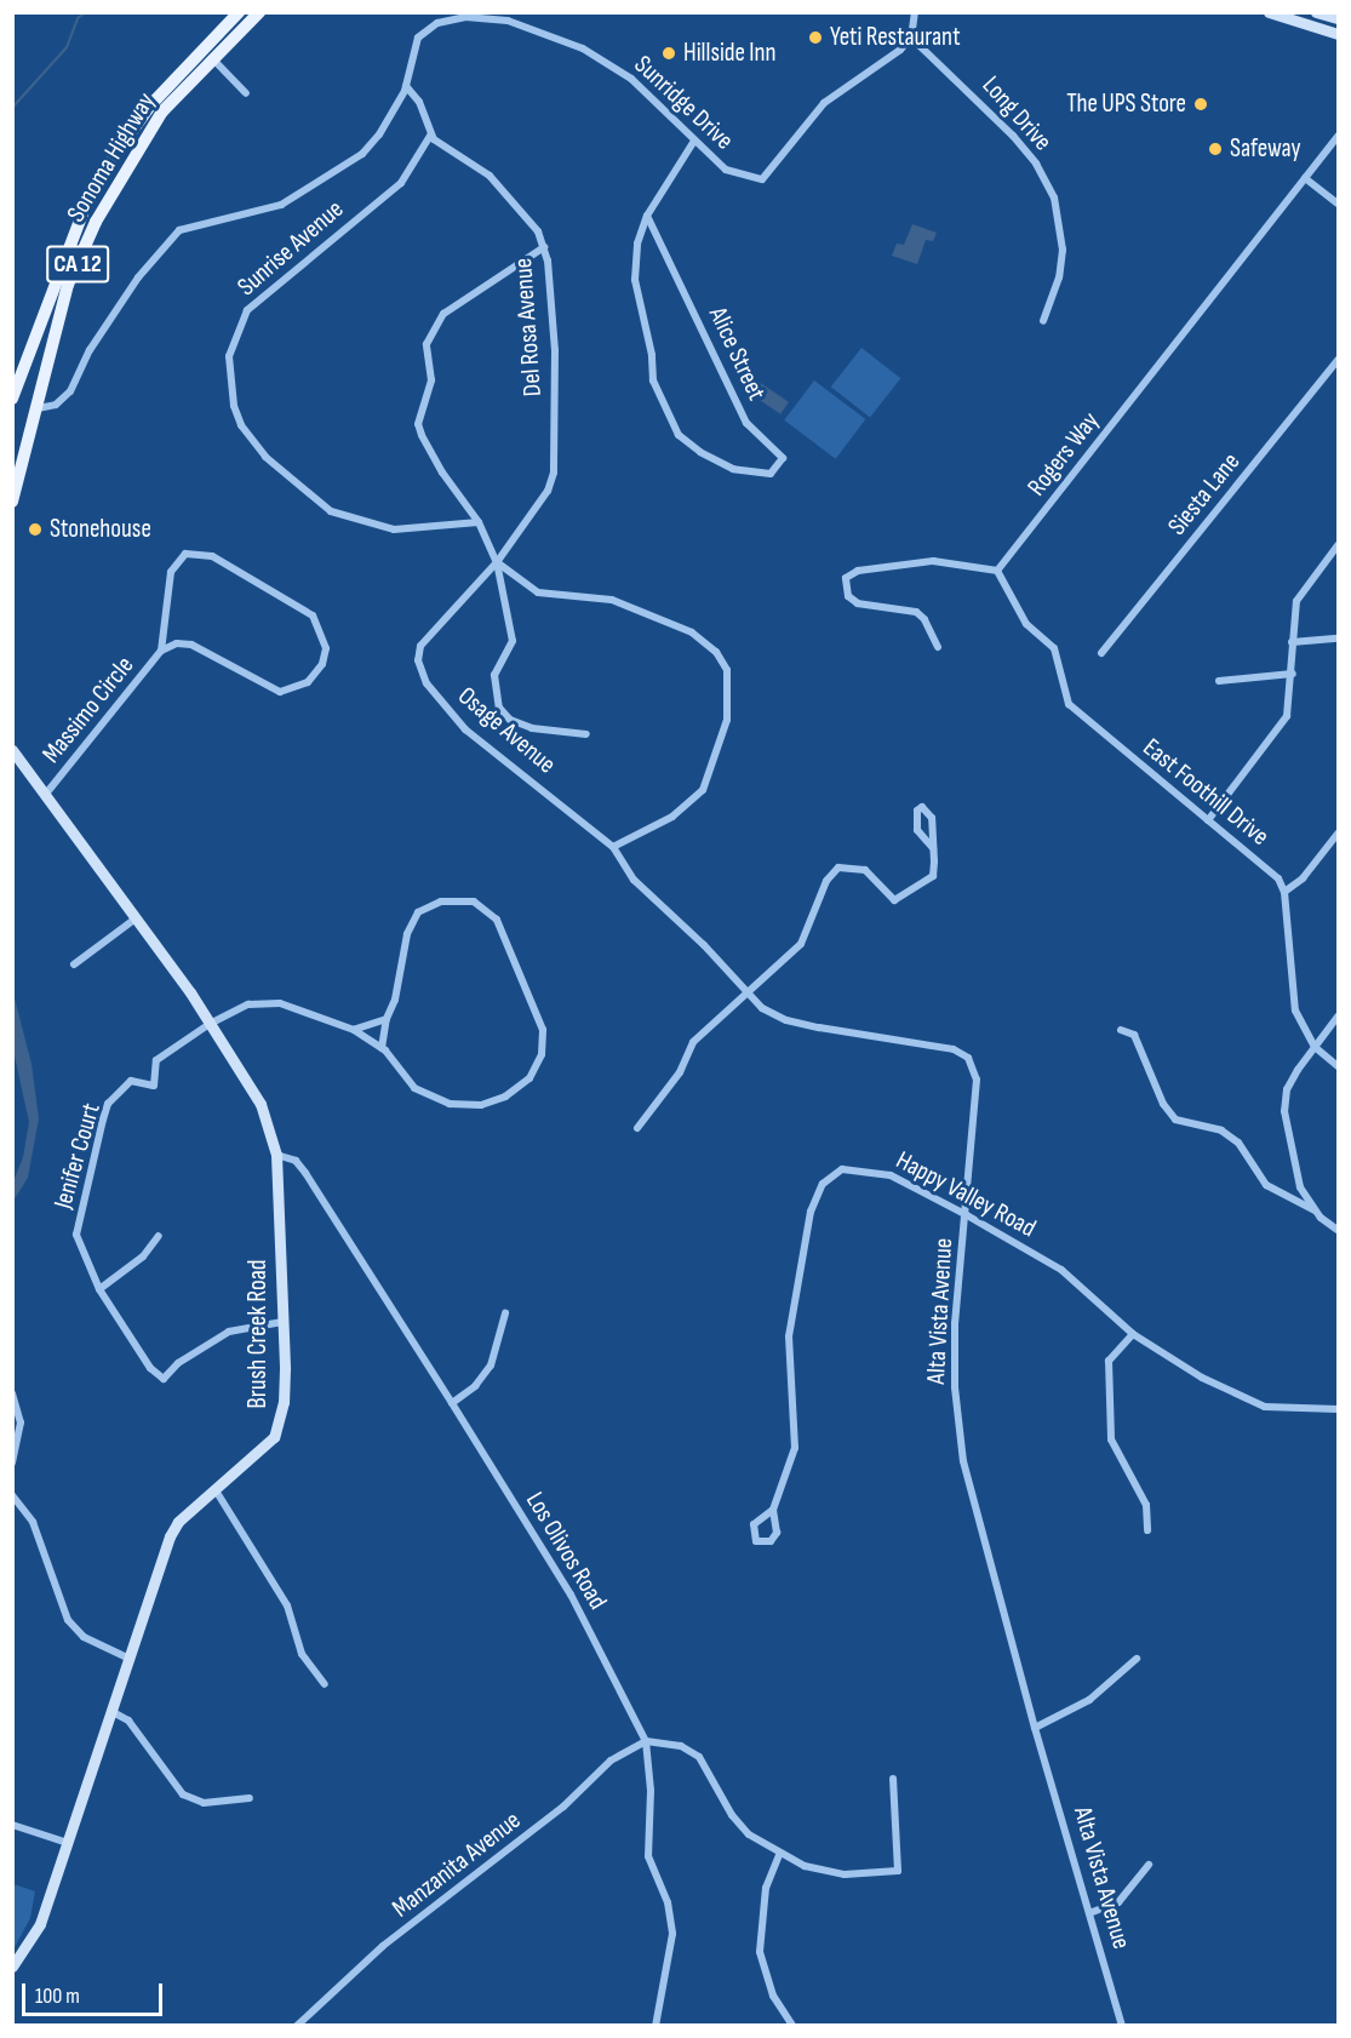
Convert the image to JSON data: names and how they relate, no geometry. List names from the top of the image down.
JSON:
{
  "streets": {
    "main road": ["Sonoma Highway", "CA 12"],
    "street": [
      "Sunridge Drive",
      "Long Drive",
      "Sunrise Avenue",
      "Del Rosa Avenue",
      "Alice Street",
      "Rogers Way",
      "Siesta Lane",
      "Massimo Circle",
      "Osage Avenue",
      "East Foothill Drive",
      "Jenifer Court",
      "Happy Valley Road",
      "Alta Vista Avenue",
      "Brush Creek Road",
      "Los Olivos Road",
      "Manzanita Avenue"
    ]
  },
  "crossings": [
    ["Sunridge Drive", "Long Drive"],
    ["Sunridge Drive", "Sonoma Highway"],
    ["Sunridge Drive", "Alice Street"],
    ["Sonoma Highway", "CA 12"],
    ["Sunrise Avenue", "Del Rosa Avenue"],
    ["Del Rosa Avenue", "Osage Avenue"],
    ["Rogers Way", "East Foothill Drive"],
    ["Massimo Circle", "Brush Creek Road"],
    ["Osage Avenue", "Alta Vista Avenue"],
    ["Jenifer Court", "Brush Creek Road"],
    ["Happy Valley Road", "Alta Vista Avenue"],
    ["Brush Creek Road", "Los Olivos Road"],
    ["Los Olivos Road", "Manzanita Avenue"]
  ],
  "places": [
    "Yeti Restaurant",
    "Hillside Inn",
    "The UPS Store",
    "Safeway",
    "Stonehouse"
  ],
  "scale_bar": "100 m"
}
